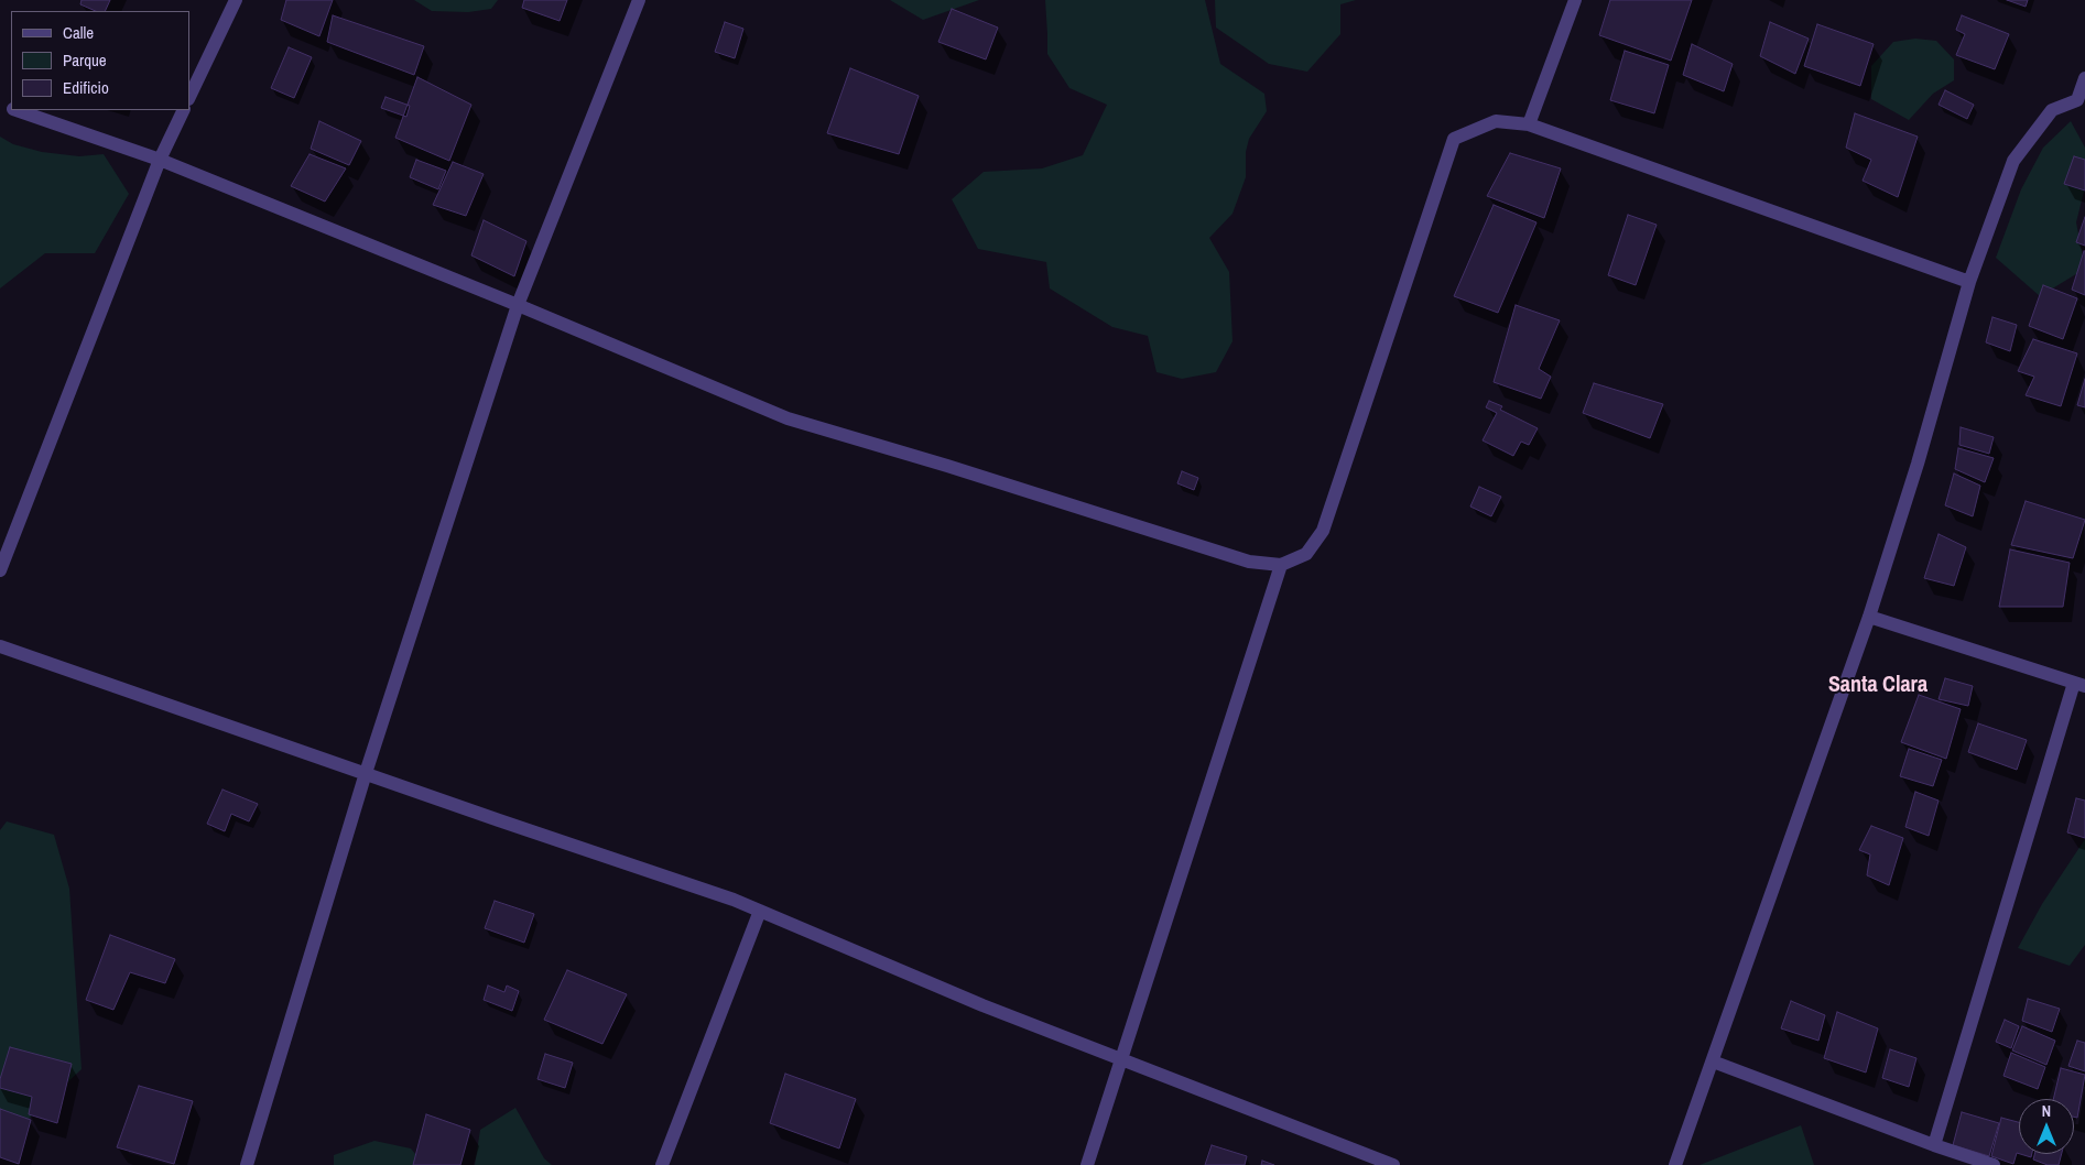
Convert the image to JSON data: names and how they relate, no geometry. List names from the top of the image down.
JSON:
{
  "districts": ["Santa Clara"],
  "legend": ["Calle", "Parque", "Edificio"],
  "north": "top"
}
